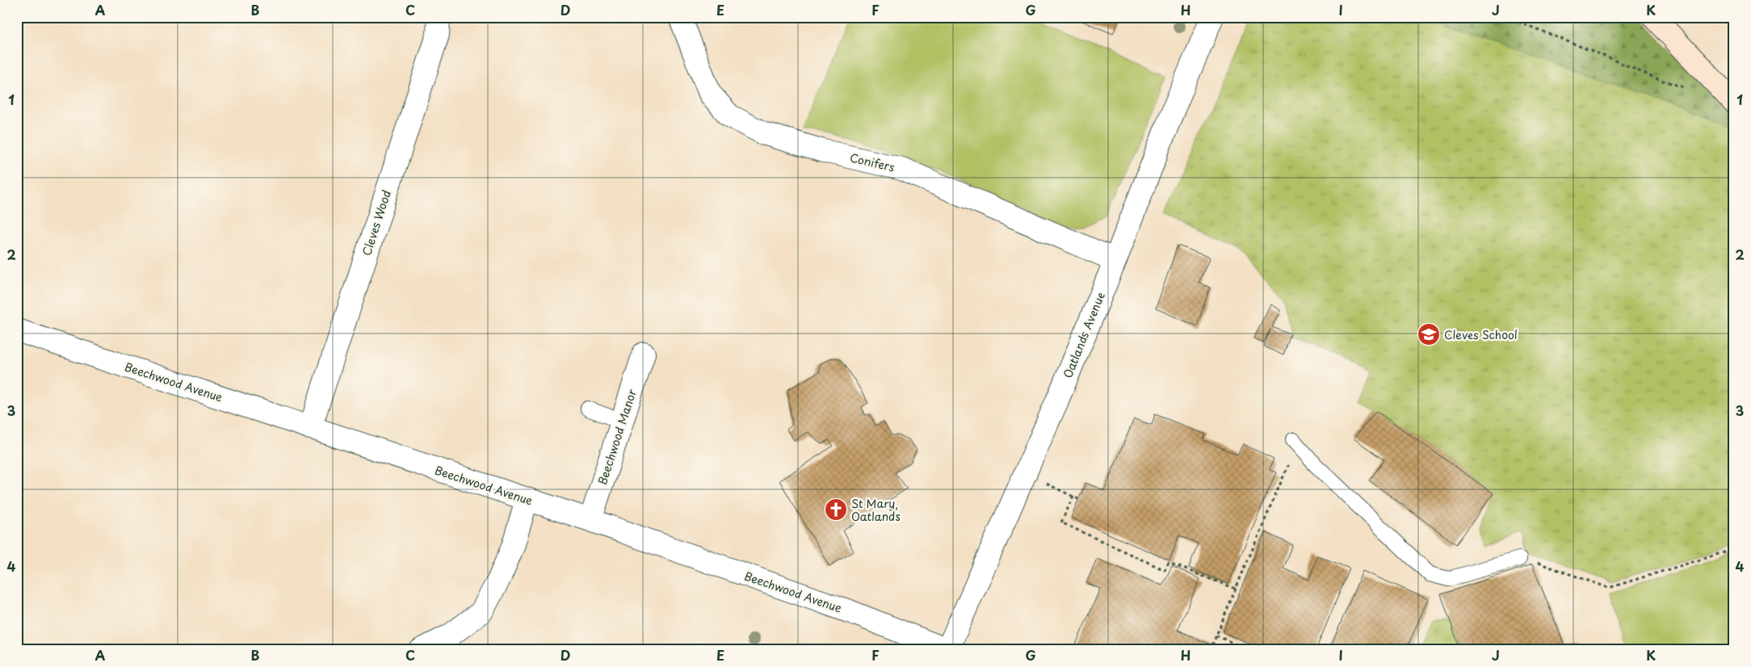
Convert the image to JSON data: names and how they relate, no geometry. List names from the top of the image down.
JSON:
{
  "streets": {
    "street": [
      "Conifers",
      "Cleves Wood",
      "Oatlands Avenue",
      "Beechwood Avenue",
      "Beechwood Manor"
    ]
  },
  "crossings": [
    ["Conifers", "Oatlands Avenue"],
    ["Cleves Wood", "Beechwood Avenue"],
    ["Oatlands Avenue", "Beechwood Avenue"],
    ["Beechwood Avenue", "Beechwood Manor"]
  ],
  "places": {
    "school or university": ["Cleves School"],
    "church": ["St Mary, Oatlands"]
  },
  "grid": {
    "columns": [
      "A",
      "B",
      "C",
      "D",
      "E",
      "F",
      "G",
      "H",
      "I",
      "J",
      "K"
    ],
    "rows": [
      "1",
      "2",
      "3",
      "4"
    ]
  }
}
